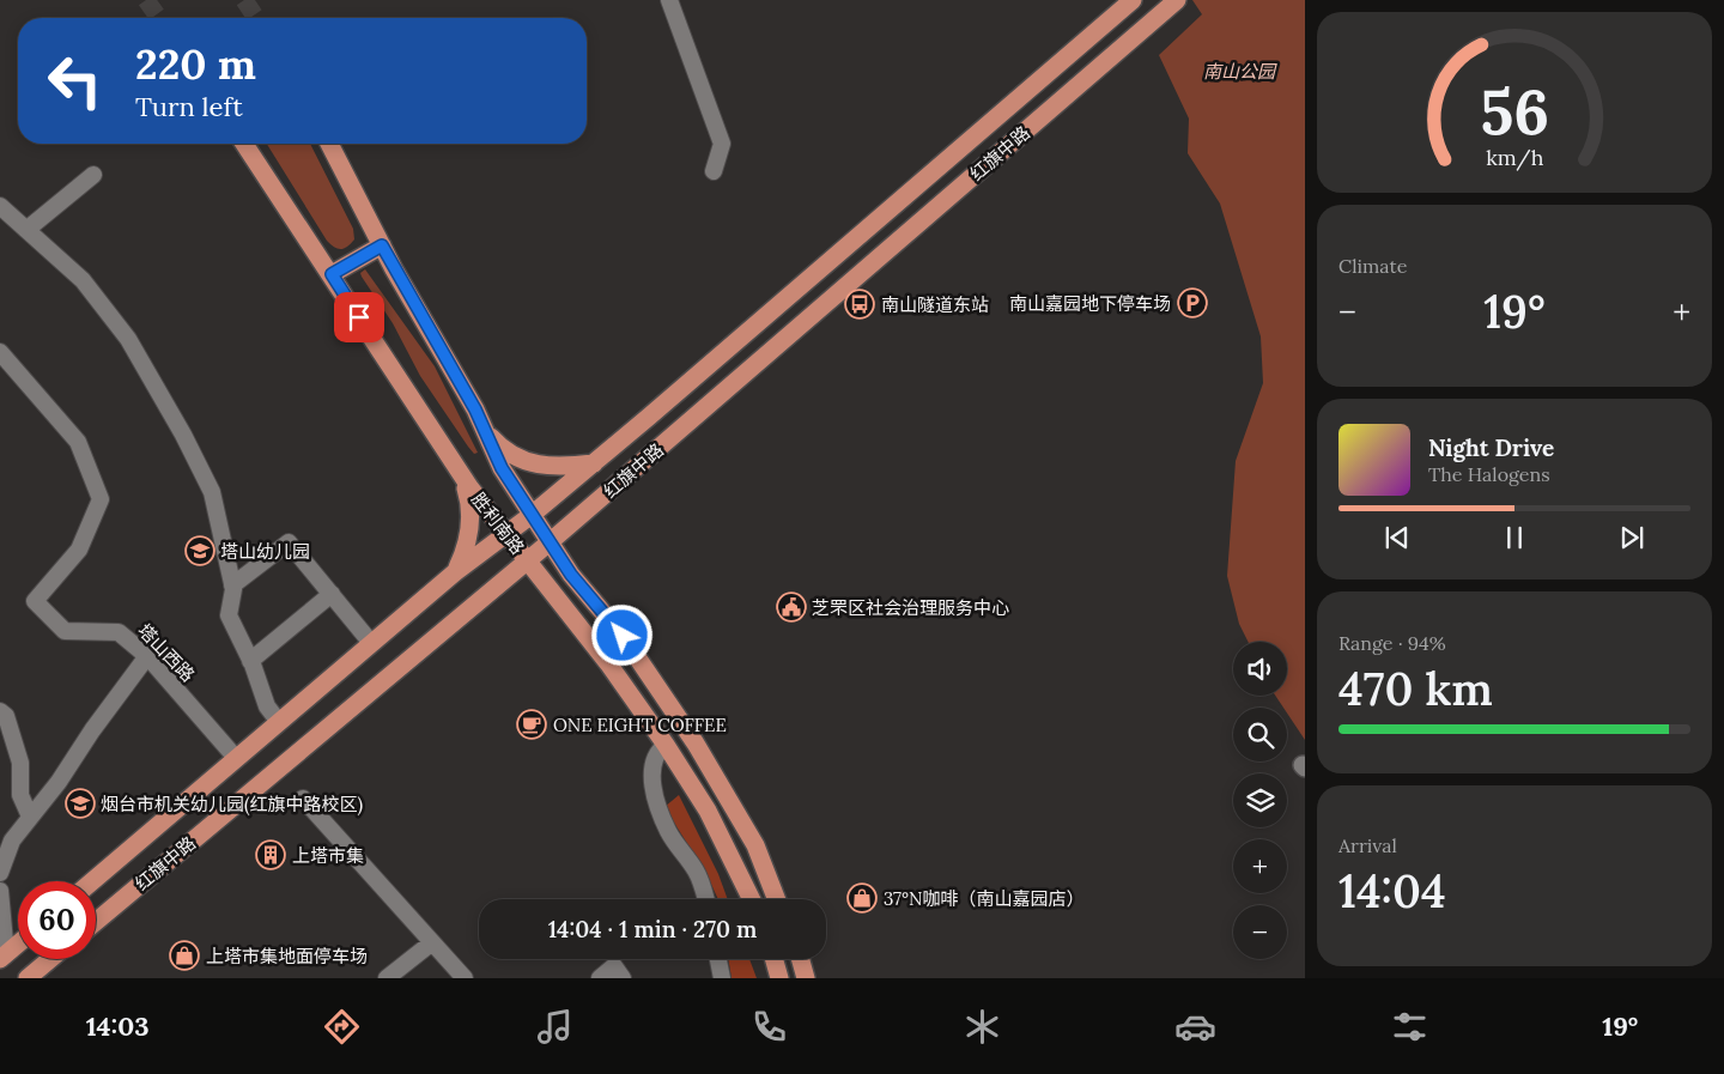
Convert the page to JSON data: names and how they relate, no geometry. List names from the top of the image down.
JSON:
{
  "streets": {
    "main road": ["红旗中路", "胜利南路"],
    "street": ["塔山西路"]
  },
  "crossings": [
    ["红旗中路", "胜利南路"],
    ["红旗中路", "塔山西路"]
  ],
  "parks": ["南山公园"],
  "places": {
    "parking": ["南山嘉园地下停车场"],
    "bus stop": ["南山隧道东站"],
    "school or university": ["塔山幼儿园", "烟台市机关幼儿园(红旗中路校区)"],
    "public building": ["芝罘区社会治理服务中心"],
    "cafe": ["ONE EIGHT COFFEE"],
    "building": ["上塔市集"],
    "shop": ["37°N咖啡（南山嘉园店）", "上塔市集地面停车场"]
  },
  "page": {
    "turn": ["220 m", "Turn left"],
    "tile": [
      "Climate",
      ["Range · 94%", "470 km"],
      ["Arrival", "14:04"]
    ],
    "heat": ["−", "19°", "+"],
    "song": ["Night Drive", "The Halogens"],
    "map_buttons": ["+", "−"],
    "limit": "60",
    "trip": "14:04 · 1 min · 270 m",
    "tabs": ["14:03", "19°"],
    "gauge": ["56", "km/h"]
  }
}
